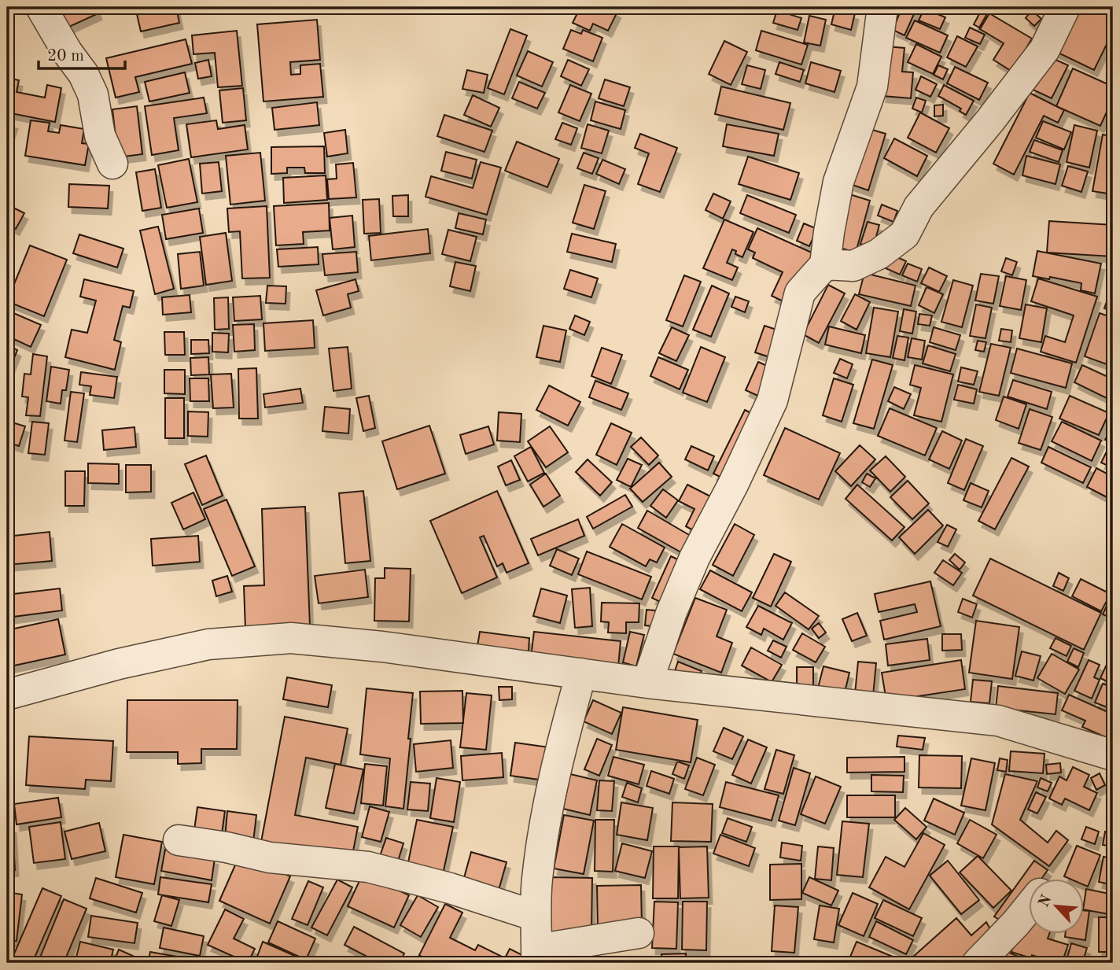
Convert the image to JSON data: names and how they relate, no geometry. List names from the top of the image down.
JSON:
{
  "scale_bar": "20 m",
  "north": "top left"
}
